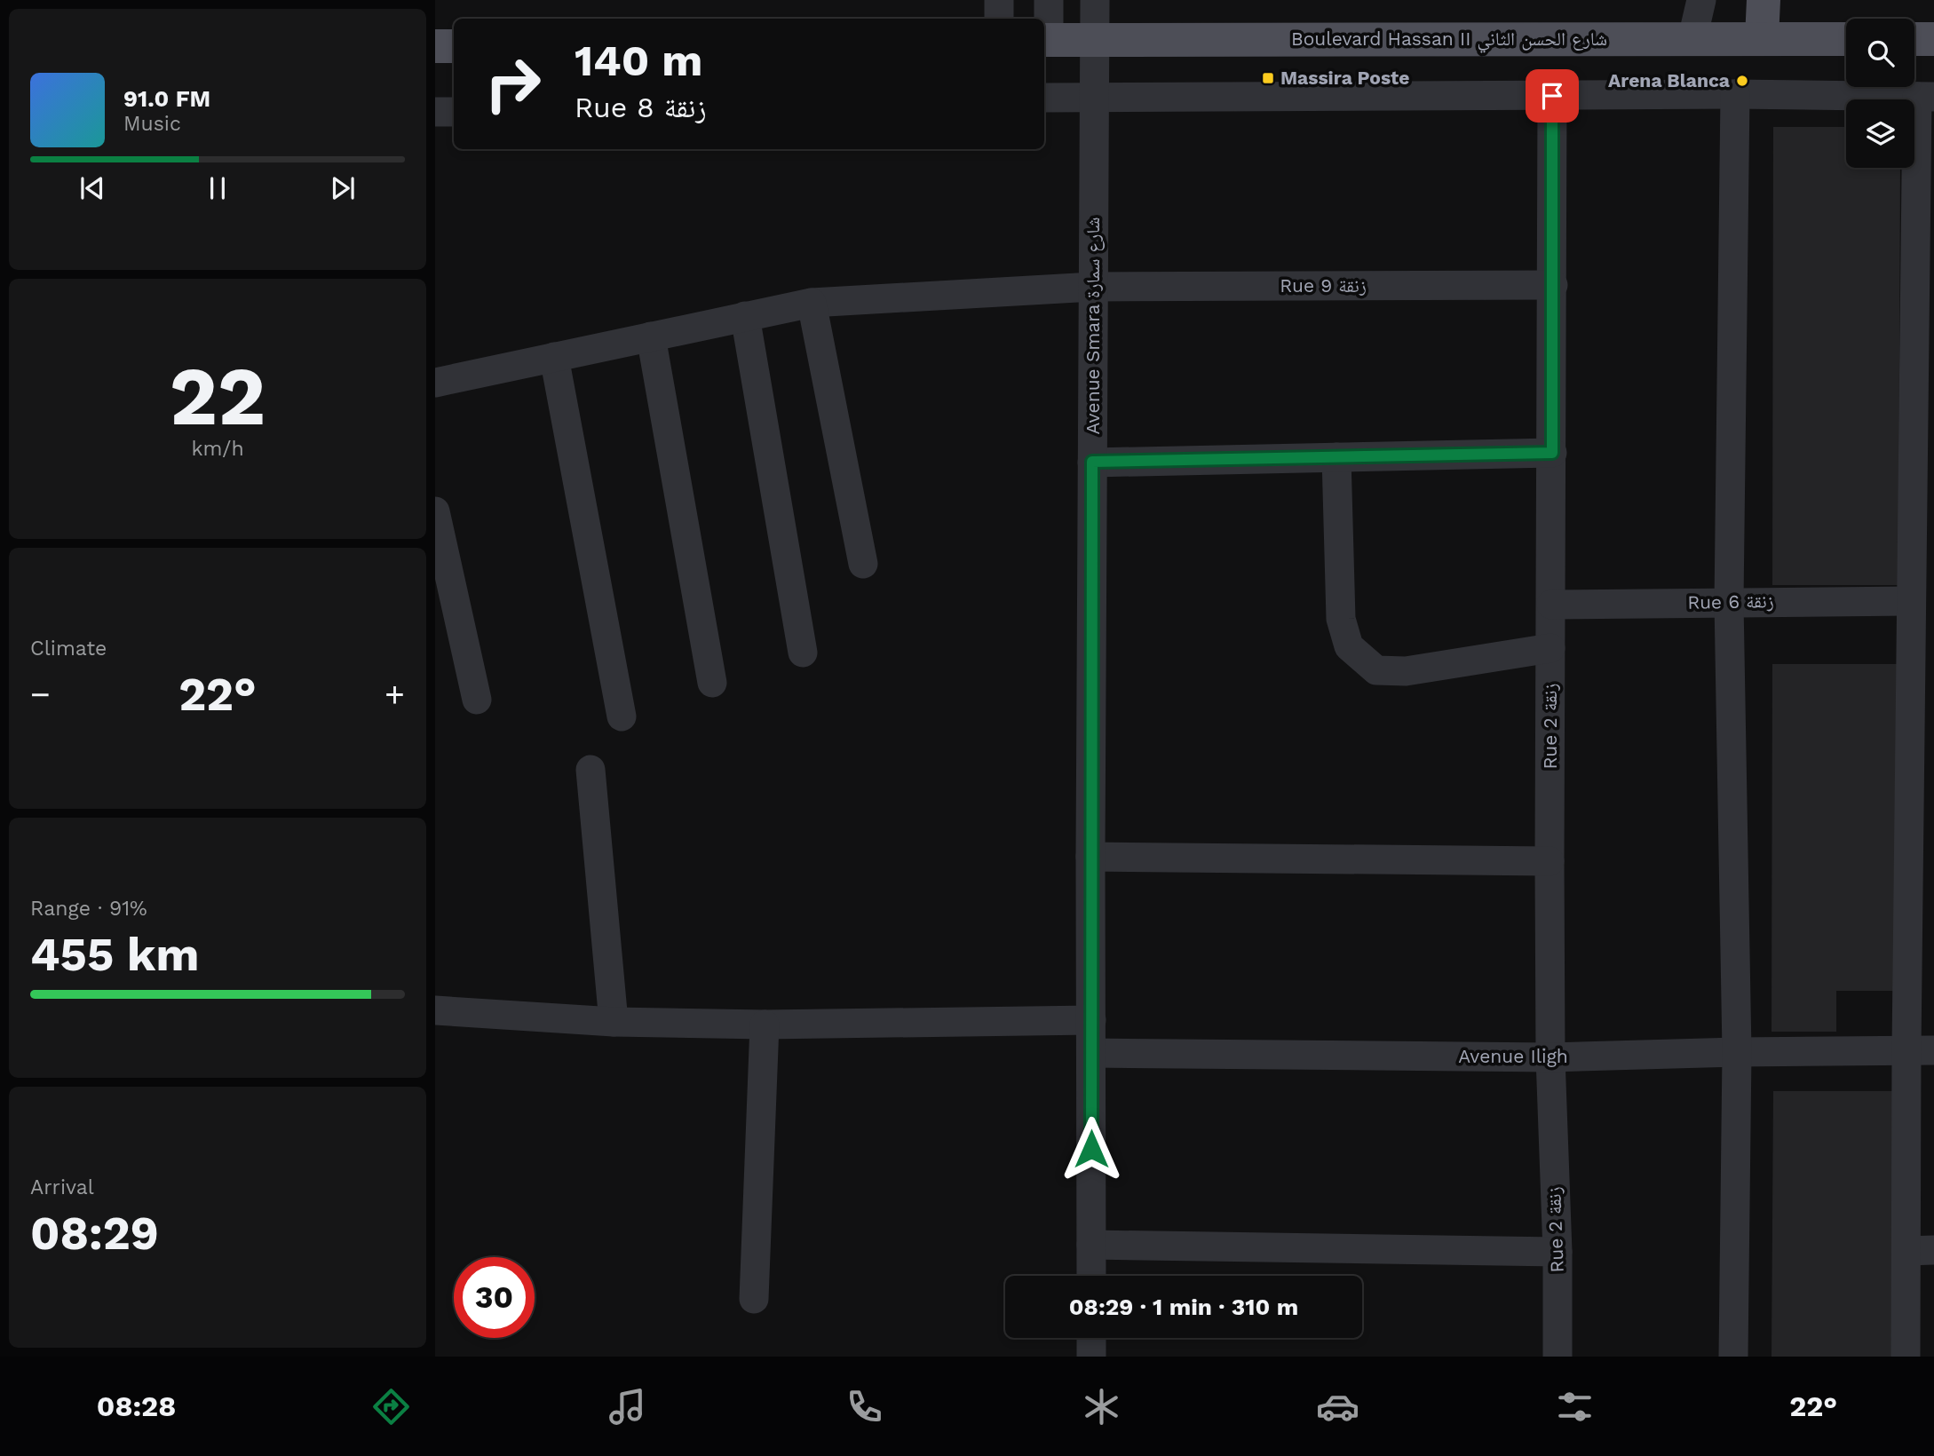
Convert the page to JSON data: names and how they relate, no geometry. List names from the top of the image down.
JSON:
{
  "streets": {
    "main road": ["Boulevard Hassan II شارع الحسن الثاني"],
    "street": [
      "Rue 9 زنقة",
      "Avenue Smara شارع سمارة",
      "Rue 6 زنقة",
      "Rue 2 زنقة",
      "Avenue Iligh"
    ]
  },
  "crossings": [
    ["Boulevard Hassan II شارع الحسن الثاني", "Avenue Smara شارع سمارة"],
    ["Rue 9 زنقة", "Avenue Smara شارع سمارة"],
    ["Rue 9 زنقة", "Rue 2 زنقة"],
    ["Avenue Smara شارع سمارة", "Avenue Iligh"],
    ["Rue 6 زنقة", "Rue 2 زنقة"],
    ["Rue 2 زنقة", "Avenue Iligh"]
  ],
  "places": {
    "transit": ["Massira Poste"],
    "other": ["Arena Blanca"]
  },
  "page": {
    "turn": ["140 m", "Rue 8 زنقة"],
    "song": ["91.0 FM", "Music"],
    "tile": [
      ["22", "km/h"],
      "Climate",
      ["Range · 91%", "455 km"],
      ["Arrival", "08:29"]
    ],
    "heat": ["−", "22°", "+"],
    "limit": "30",
    "trip": "08:29 · 1 min · 310 m",
    "tabs": ["08:28", "22°"]
  }
}
